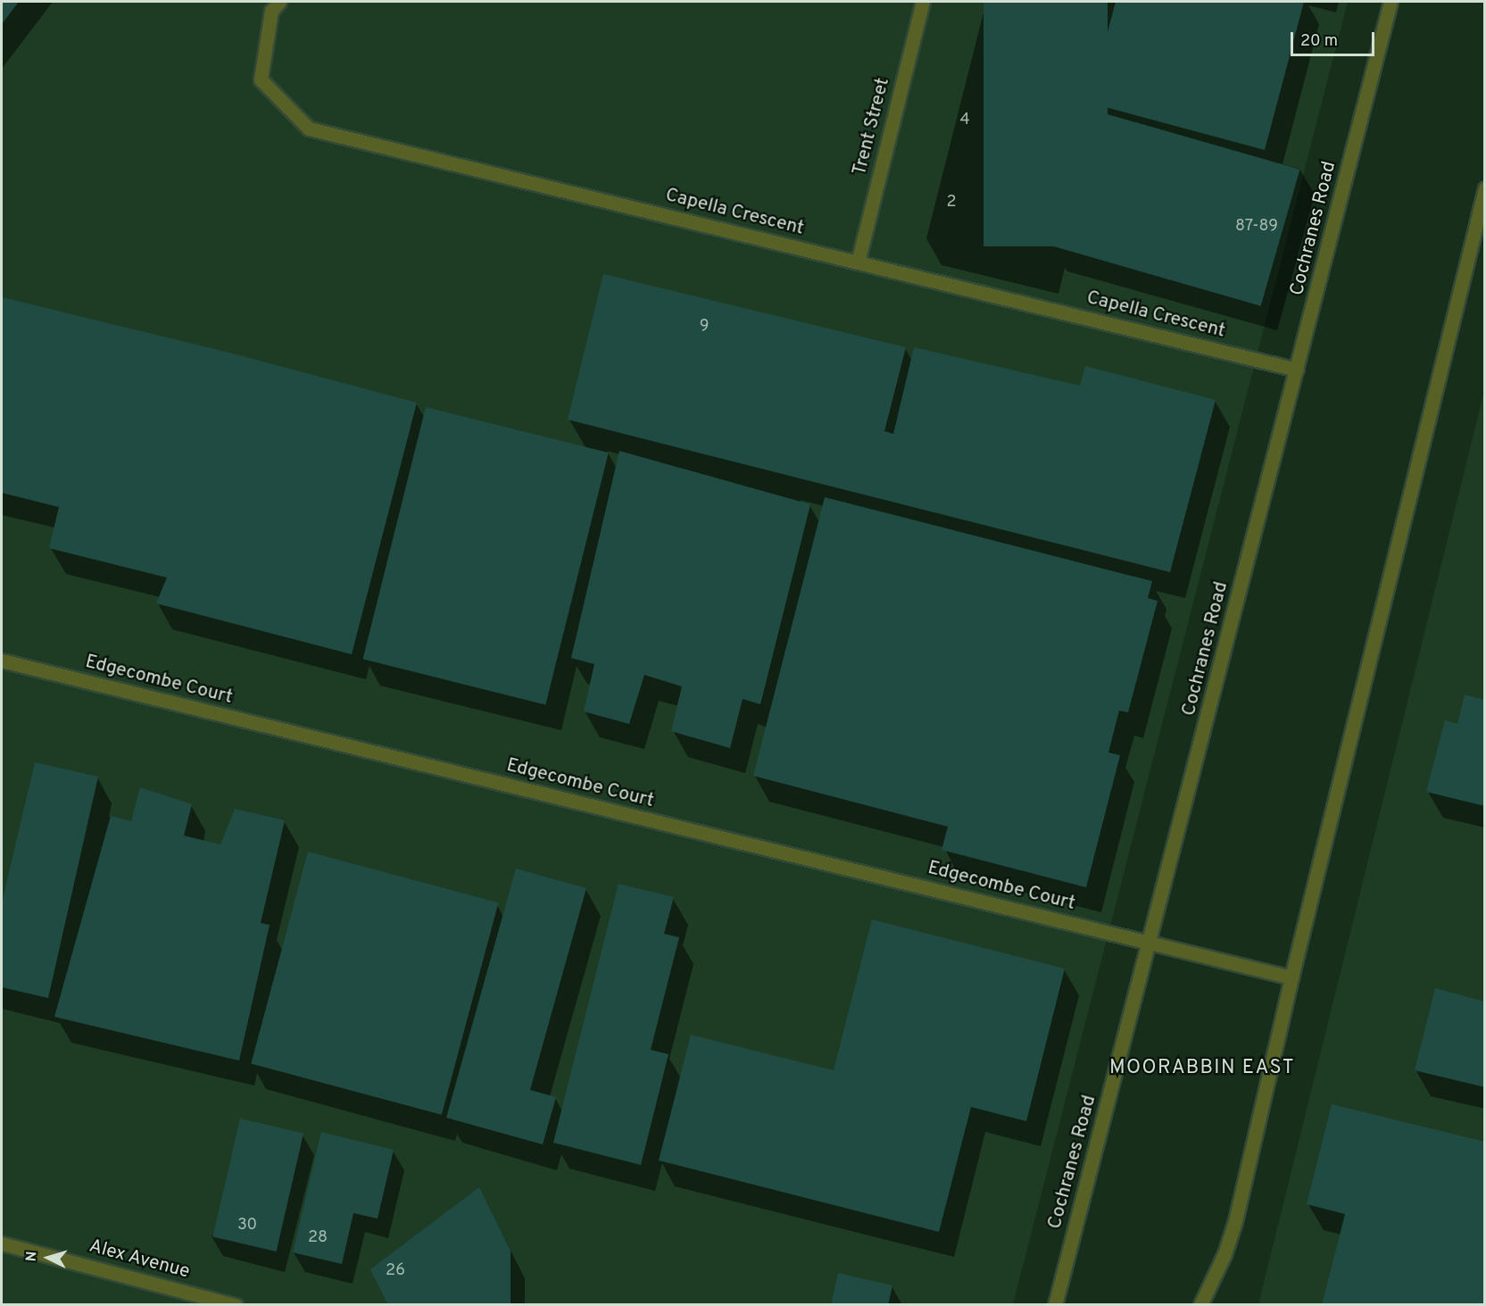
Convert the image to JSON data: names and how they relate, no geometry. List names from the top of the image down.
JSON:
{
  "streets": {
    "street": [
      "Trent Street",
      "Capella Crescent",
      "Cochranes Road",
      "Edgecombe Court",
      "Alex Avenue"
    ]
  },
  "crossings": [
    ["Trent Street", "Capella Crescent"],
    ["Capella Crescent", "Cochranes Road"],
    ["Cochranes Road", "Edgecombe Court"]
  ],
  "districts": ["MOORABBIN EAST"],
  "house_numbers": [
    "4",
    "2",
    "87-89",
    "9",
    "30",
    "28",
    "26"
  ],
  "scale_bar": "20 m",
  "north": "left"
}
